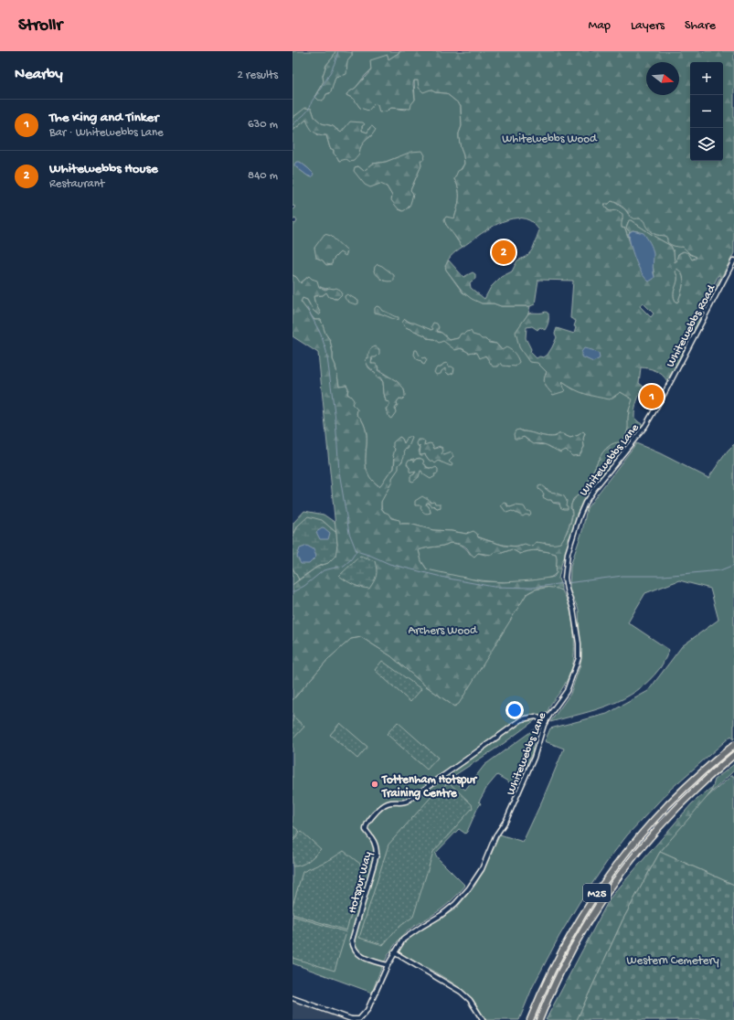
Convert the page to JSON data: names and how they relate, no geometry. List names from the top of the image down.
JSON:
{
  "streets": {
    "highway": ["M25"],
    "street": ["Whitewebbs Road", "Whitewebbs Lane", "Hotspur Way"]
  },
  "crossings": [
    ["Whitewebbs Road", "Whitewebbs Lane"],
    ["Whitewebbs Lane", "Hotspur Way"]
  ],
  "parks": ["Whitewebbs Wood", "Archers Wood", "Western Cemetery"],
  "places": ["Tottenham Hotspur Training Centre"],
  "north": "right",
  "page": {
    "header": "Strollr",
    "nav": ["Map", "Layers", "Share"],
    "heading": ["Nearby", "2 results"],
    "map_buttons": ["+", "−"],
    "list": [
      {
        "mark": "1",
        "name": "The King and Tinker",
        "note": "Bar · Whitewebbs Lane",
        "value": "630 m"
      },
      {
        "mark": "2",
        "name": "Whitewebbs House",
        "note": "Restaurant",
        "value": "840 m"
      }
    ],
    "pins": ["2", "1"]
  }
}
